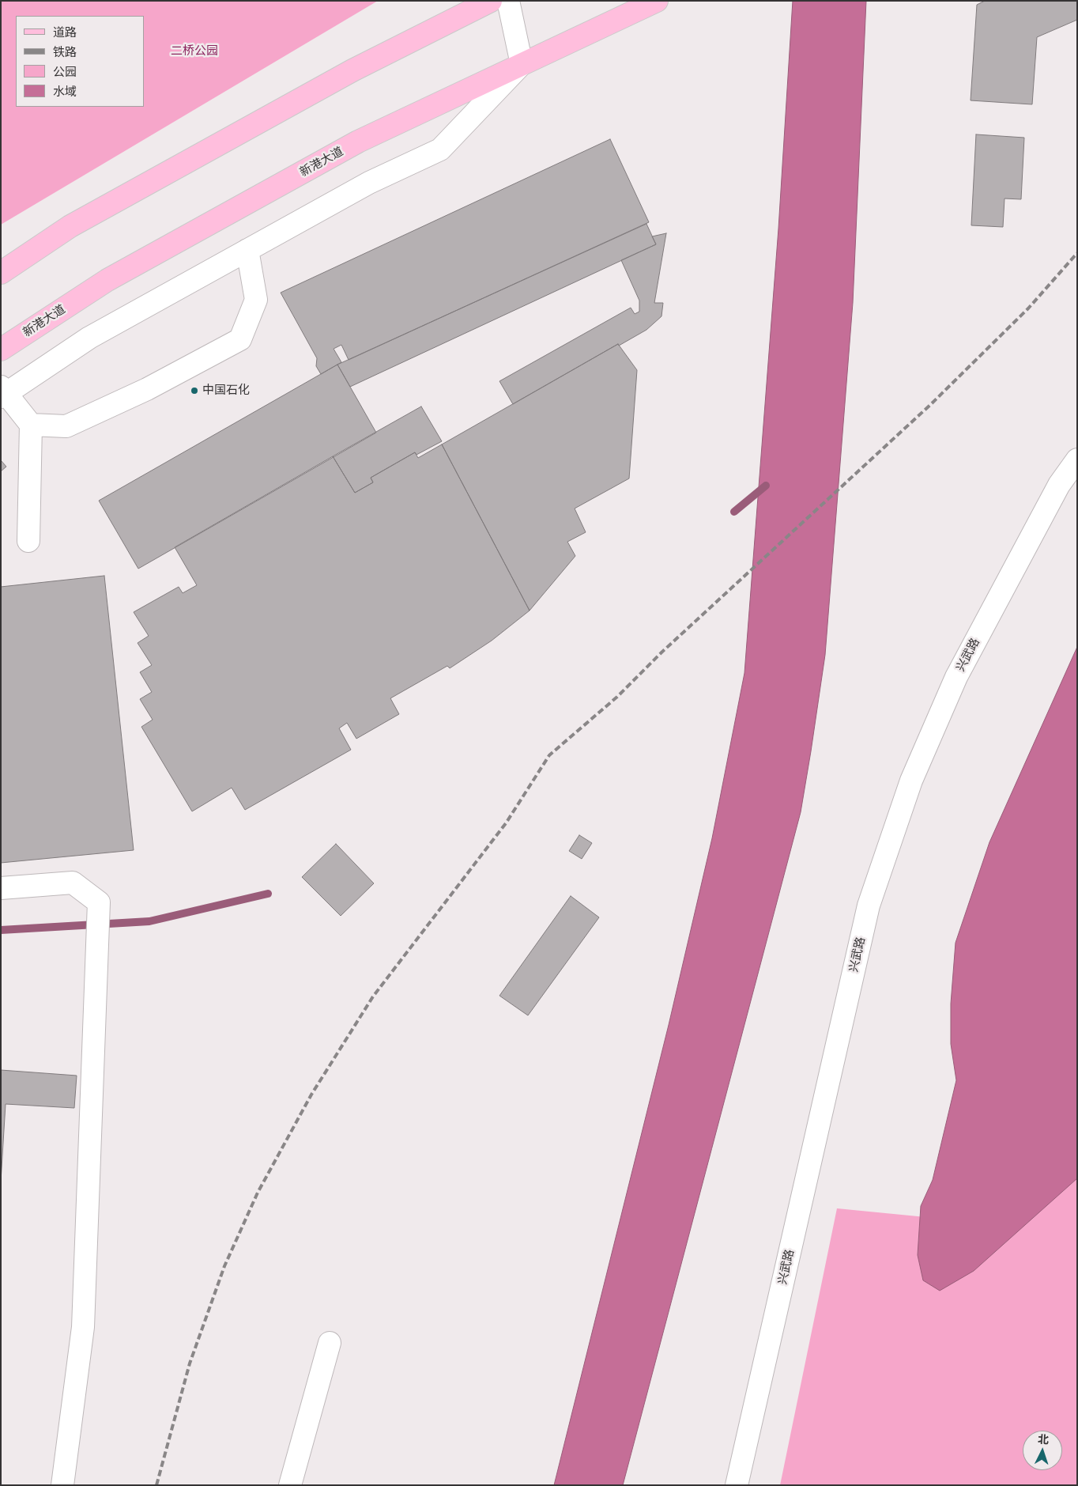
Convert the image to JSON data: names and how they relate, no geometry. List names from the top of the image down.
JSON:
{
  "streets": {
    "main road": ["新港大道"],
    "street": ["兴武路"]
  },
  "parks": ["二桥公园"],
  "places": ["中国石化"],
  "legend": [
    "道路",
    "铁路",
    "公园",
    "水域"
  ],
  "north": "top"
}
